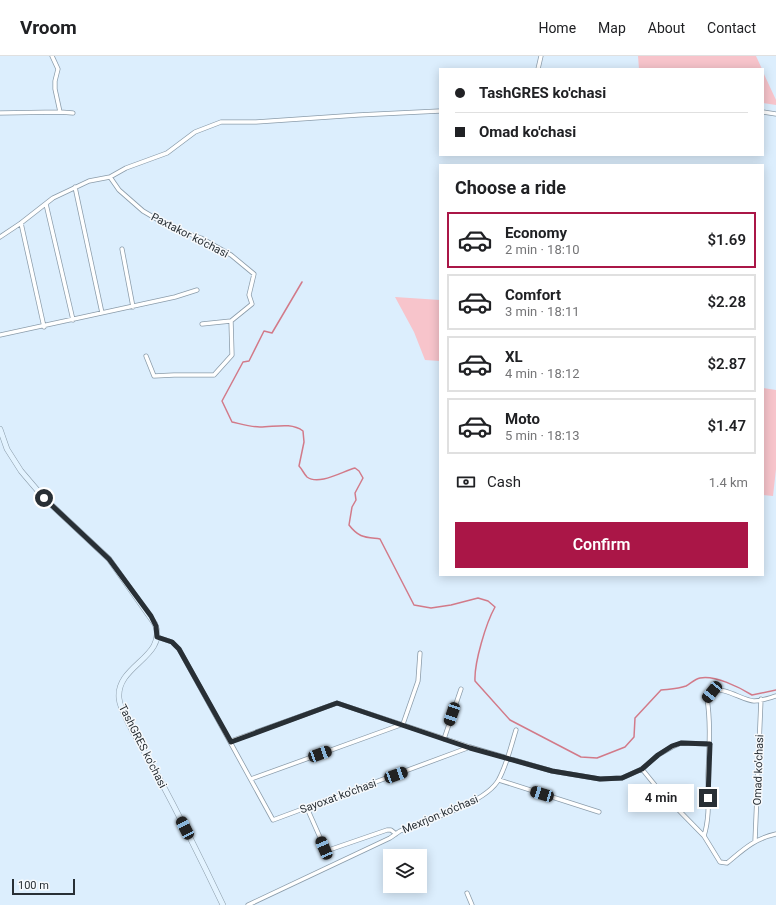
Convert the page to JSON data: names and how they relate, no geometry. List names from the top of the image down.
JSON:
{
  "streets": {
    "main road": ["TashGRES ko'chasi"],
    "street": [
      "Paxtakor ko'chasi",
      "Omad ko'chasi",
      "Sayoxat ko'chasi",
      "Mexrjon ko'chasi"
    ]
  },
  "crossings": [
    ["TashGRES ko'chasi", "Sayoxat ko'chasi"]
  ],
  "scale_bar": "100 m",
  "page": {
    "header": "Vroom",
    "nav": [
      "Home",
      "Map",
      "About",
      "Contact"
    ],
    "banner": ["TashGRES ko'chasi", "Omad ko'chasi"],
    "heading": "Choose a ride",
    "list": [
      {
        "name": "Economy",
        "note": "2 min · 18:10",
        "value": "$1.69"
      },
      {
        "name": "Comfort",
        "note": "3 min · 18:11",
        "value": "$2.28"
      },
      {
        "name": "XL",
        "note": "4 min · 18:12",
        "value": "$2.87"
      },
      {
        "name": "Moto",
        "note": "5 min · 18:13",
        "value": "$1.47"
      }
    ],
    "pay": ["Cash", "1.4 km"],
    "buttons": "Confirm",
    "bubble": "4 min",
    "scale": "100 m"
  }
}
